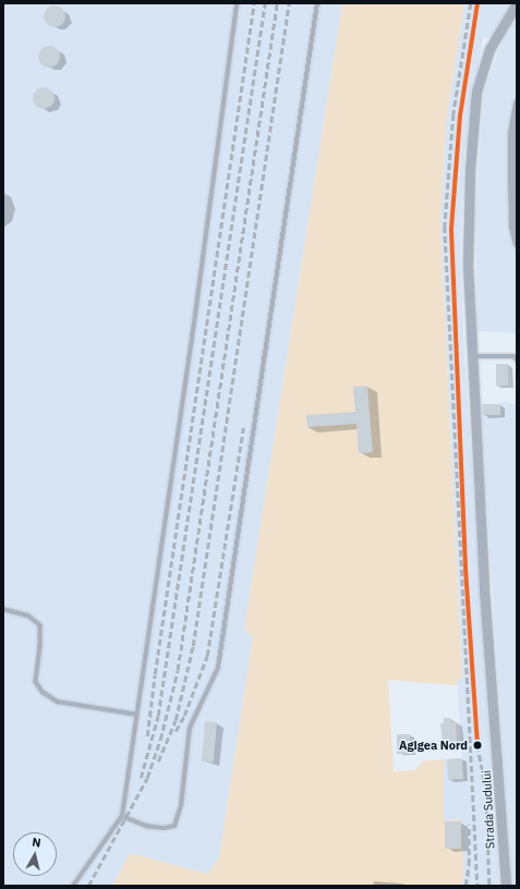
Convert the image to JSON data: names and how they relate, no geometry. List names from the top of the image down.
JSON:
{
  "streets": {
    "street": ["Strada Sudului"]
  },
  "places": ["Agigea Nord"],
  "north": "top"
}
